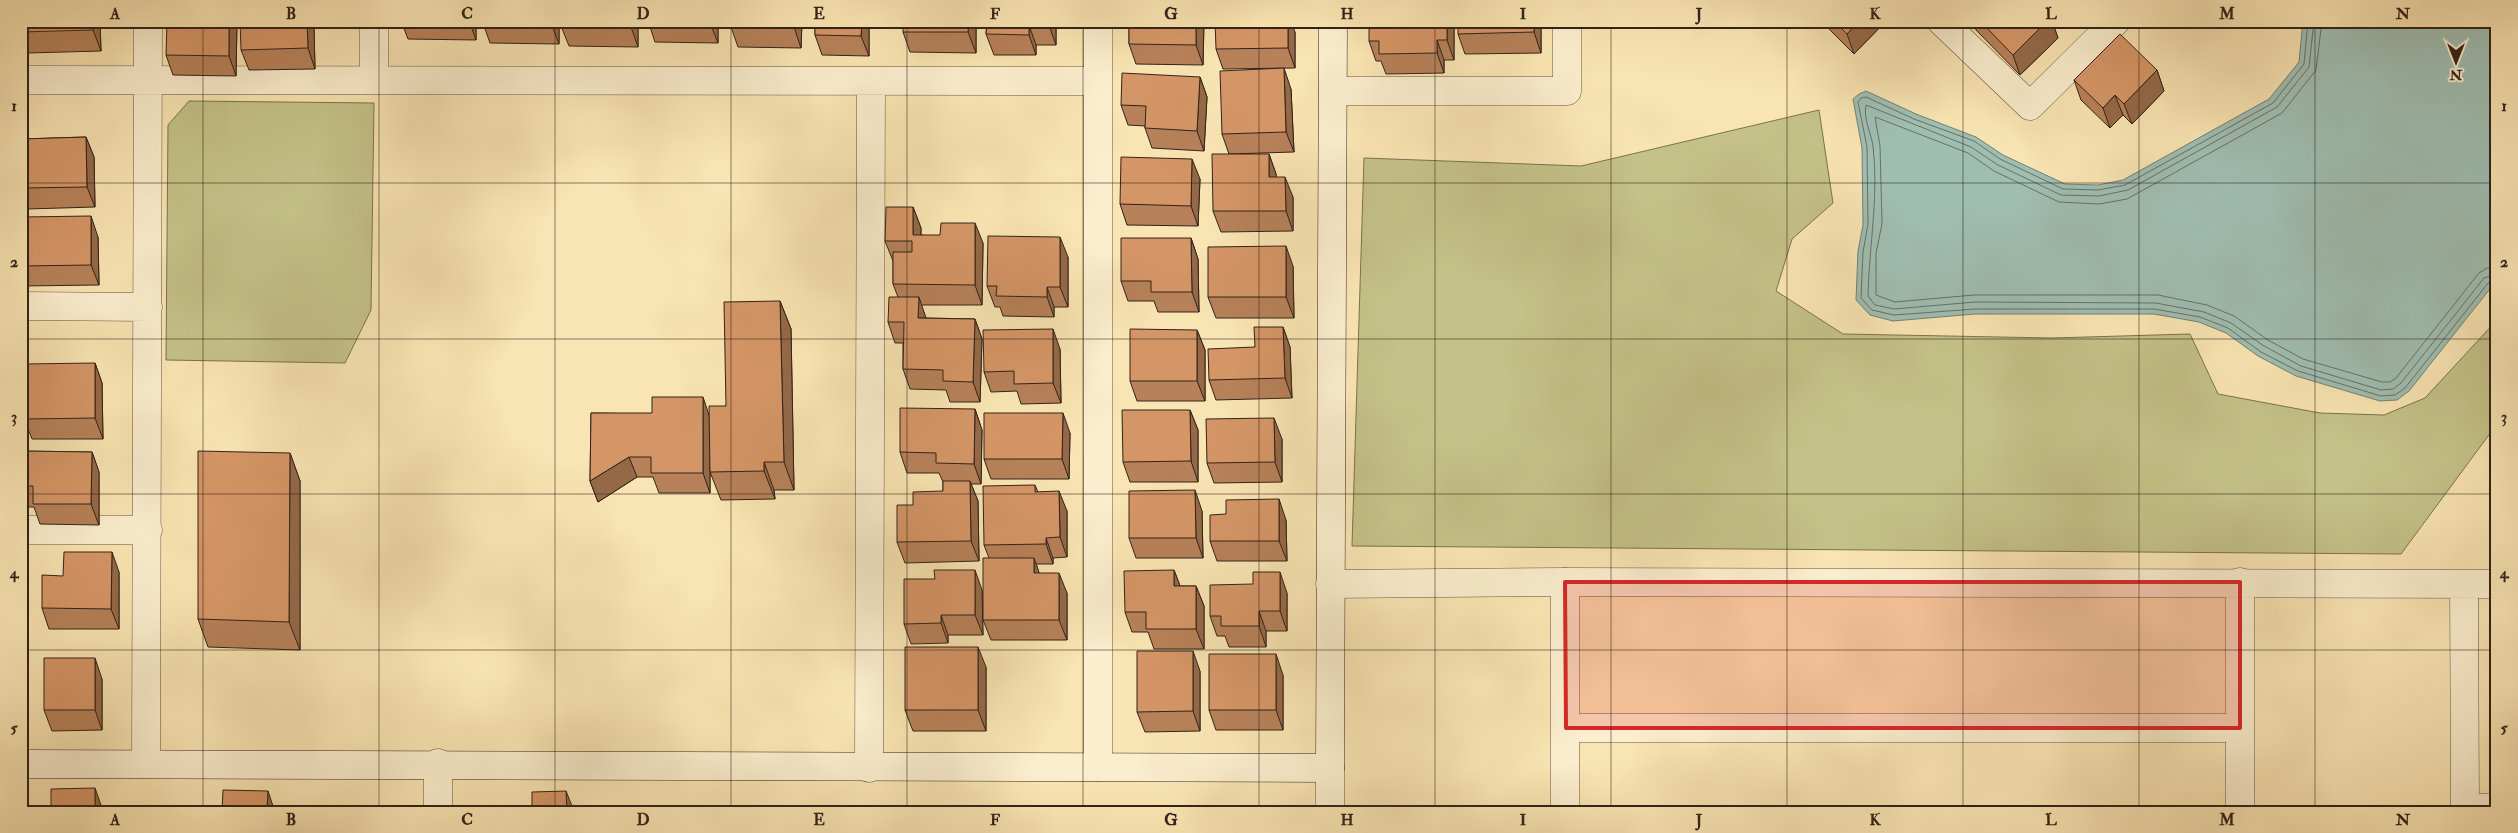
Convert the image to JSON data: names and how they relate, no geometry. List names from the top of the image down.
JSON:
{
  "north": "bottom",
  "grid": {
    "columns": [
      "A",
      "B",
      "C",
      "D",
      "E",
      "F",
      "G",
      "H",
      "I",
      "J",
      "K",
      "L",
      "M",
      "N"
    ],
    "rows": [
      "1",
      "2",
      "3",
      "4",
      "5"
    ]
  }
}
